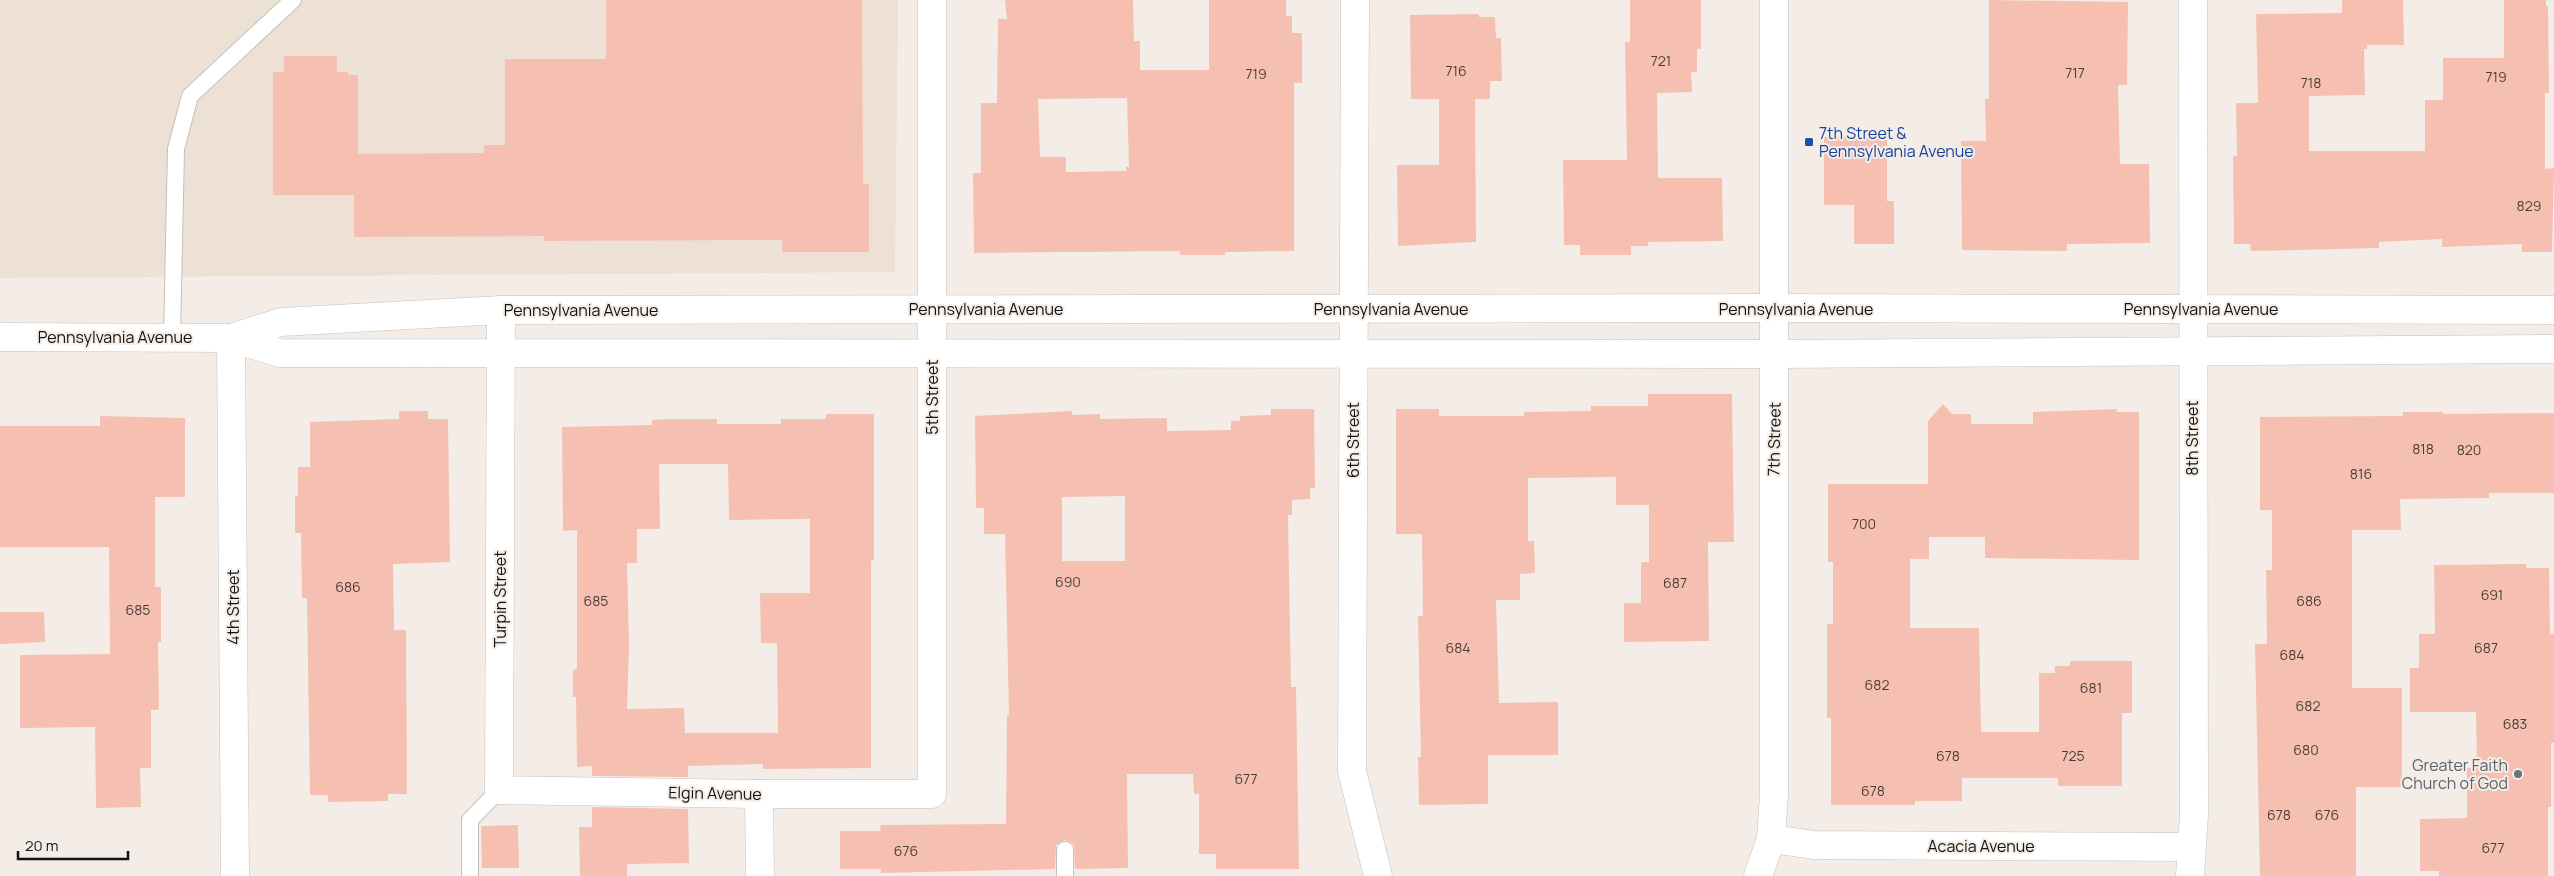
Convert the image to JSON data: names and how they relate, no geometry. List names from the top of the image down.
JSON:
{
  "streets": {
    "street": [
      "Pennsylvania Avenue",
      "5th Street",
      "8th Street",
      "7th Street",
      "6th Street",
      "Turpin Street",
      "4th Street",
      "Elgin Avenue",
      "Acacia Avenue"
    ]
  },
  "crossings": [
    ["Pennsylvania Avenue", "5th Street"],
    ["Pennsylvania Avenue", "8th Street"],
    ["Pennsylvania Avenue", "7th Street"],
    ["Pennsylvania Avenue", "6th Street"],
    ["Pennsylvania Avenue", "Turpin Street"],
    ["Pennsylvania Avenue", "4th Street"],
    ["5th Street", "Elgin Avenue"],
    ["8th Street", "Acacia Avenue"],
    ["7th Street", "Acacia Avenue"],
    ["Turpin Street", "Elgin Avenue"]
  ],
  "places": {
    "transit": ["7th Street & Pennsylvania Avenue"],
    "other": ["Greater Faith Church of God"]
  },
  "house_numbers": [
    "721",
    "716",
    "717",
    "719",
    "719",
    "718",
    "829",
    "818",
    "820",
    "816",
    "700",
    "690",
    "687",
    "686",
    "691",
    "685",
    "686",
    "685",
    "684",
    "687",
    "684",
    "682",
    "681",
    "682",
    "683",
    "680",
    "678",
    "725",
    "677",
    "678",
    "678",
    "676",
    "677",
    "676"
  ],
  "scale_bar": "20 m"
}
